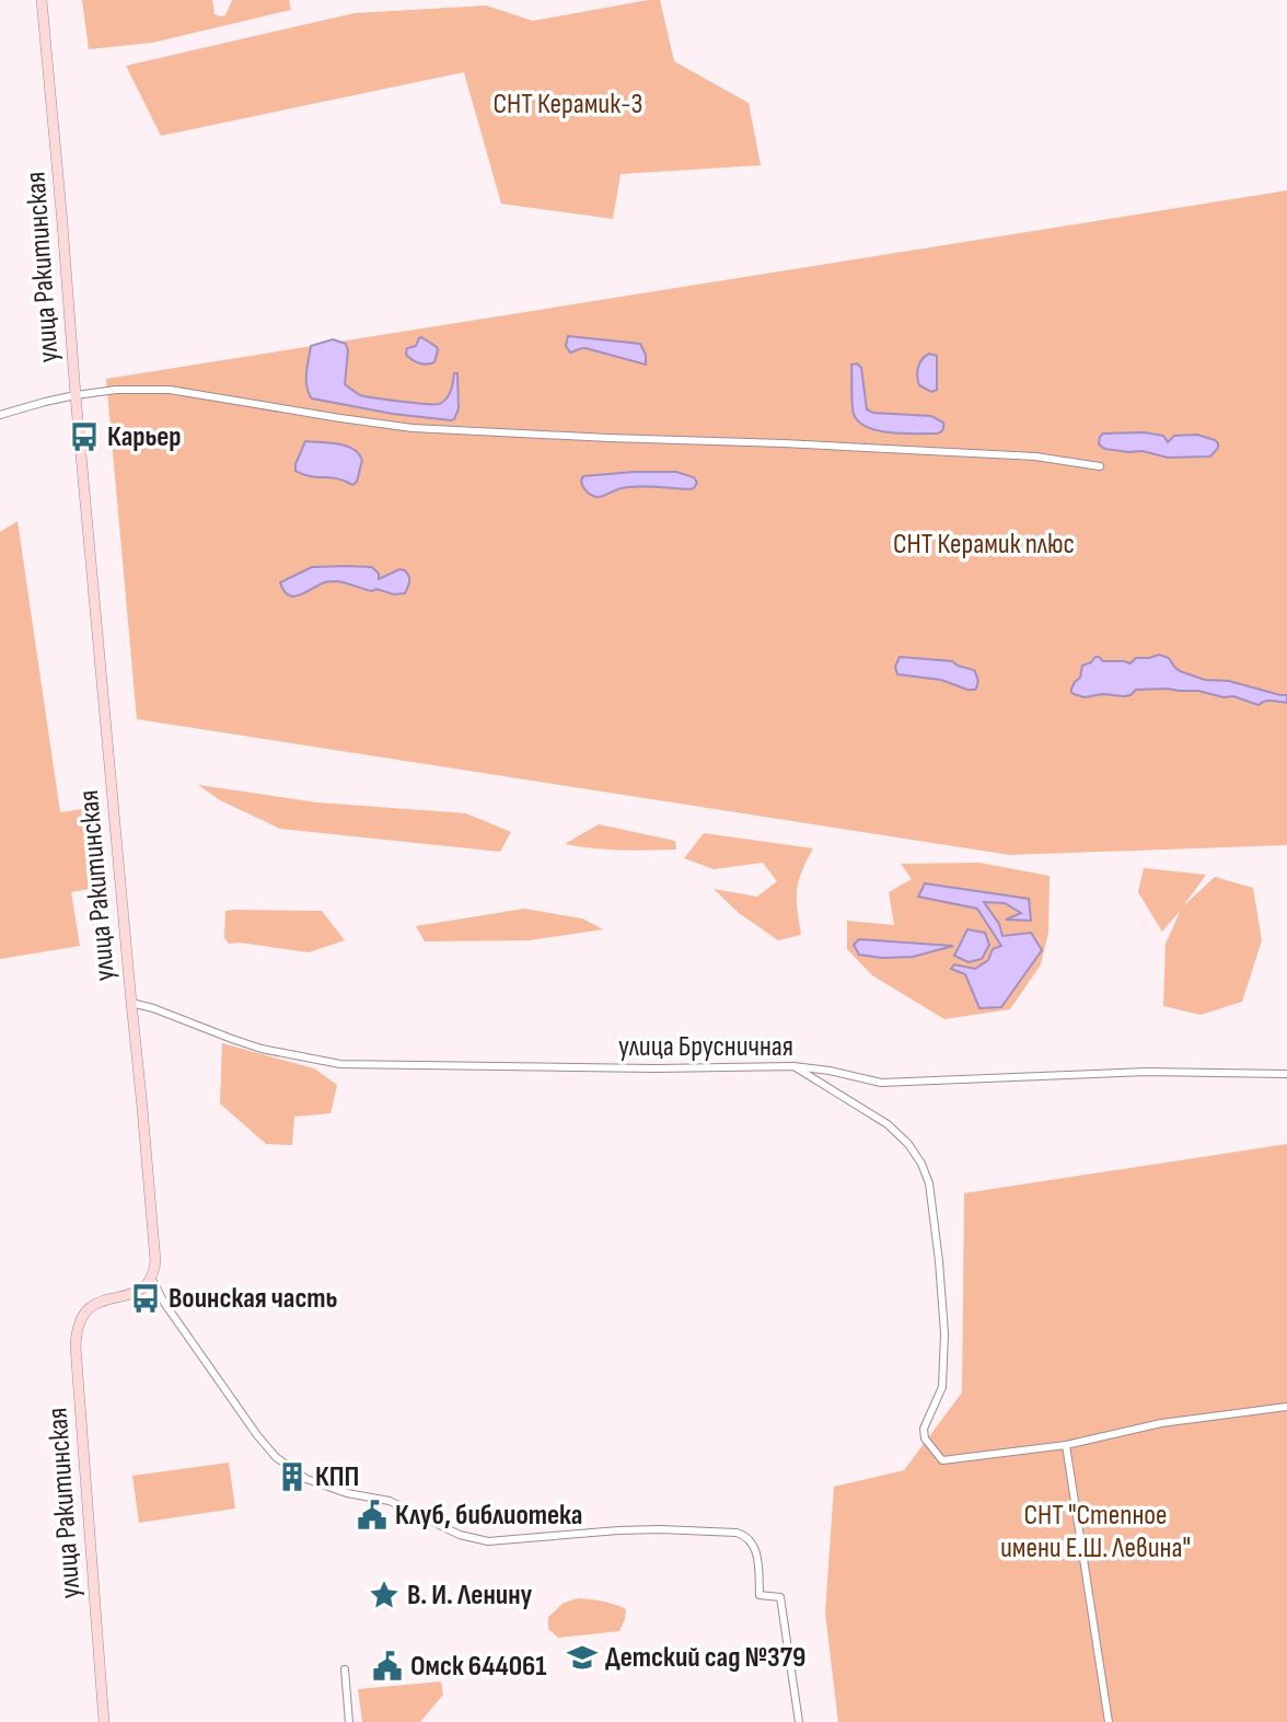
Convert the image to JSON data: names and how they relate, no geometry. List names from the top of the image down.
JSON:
{
  "streets": {
    "street": ["улица Ракитинская", "улица Брусничная"]
  },
  "crossings": [
    ["улица Ракитинская", "улица Брусничная"]
  ],
  "parks": ["СНТ Керамик-3", "СНТ Керамик плюс", "СНТ \"Степное имени Е.Ш. Левина\""],
  "places": {
    "bus stop": ["Карьер", "Воинская часть"],
    "building": ["КПП"],
    "public building": ["Клуб, библиотека", "Омск 644061"],
    "place": ["В. И. Ленину"],
    "school or university": ["Детский сад №379"]
  }
}
